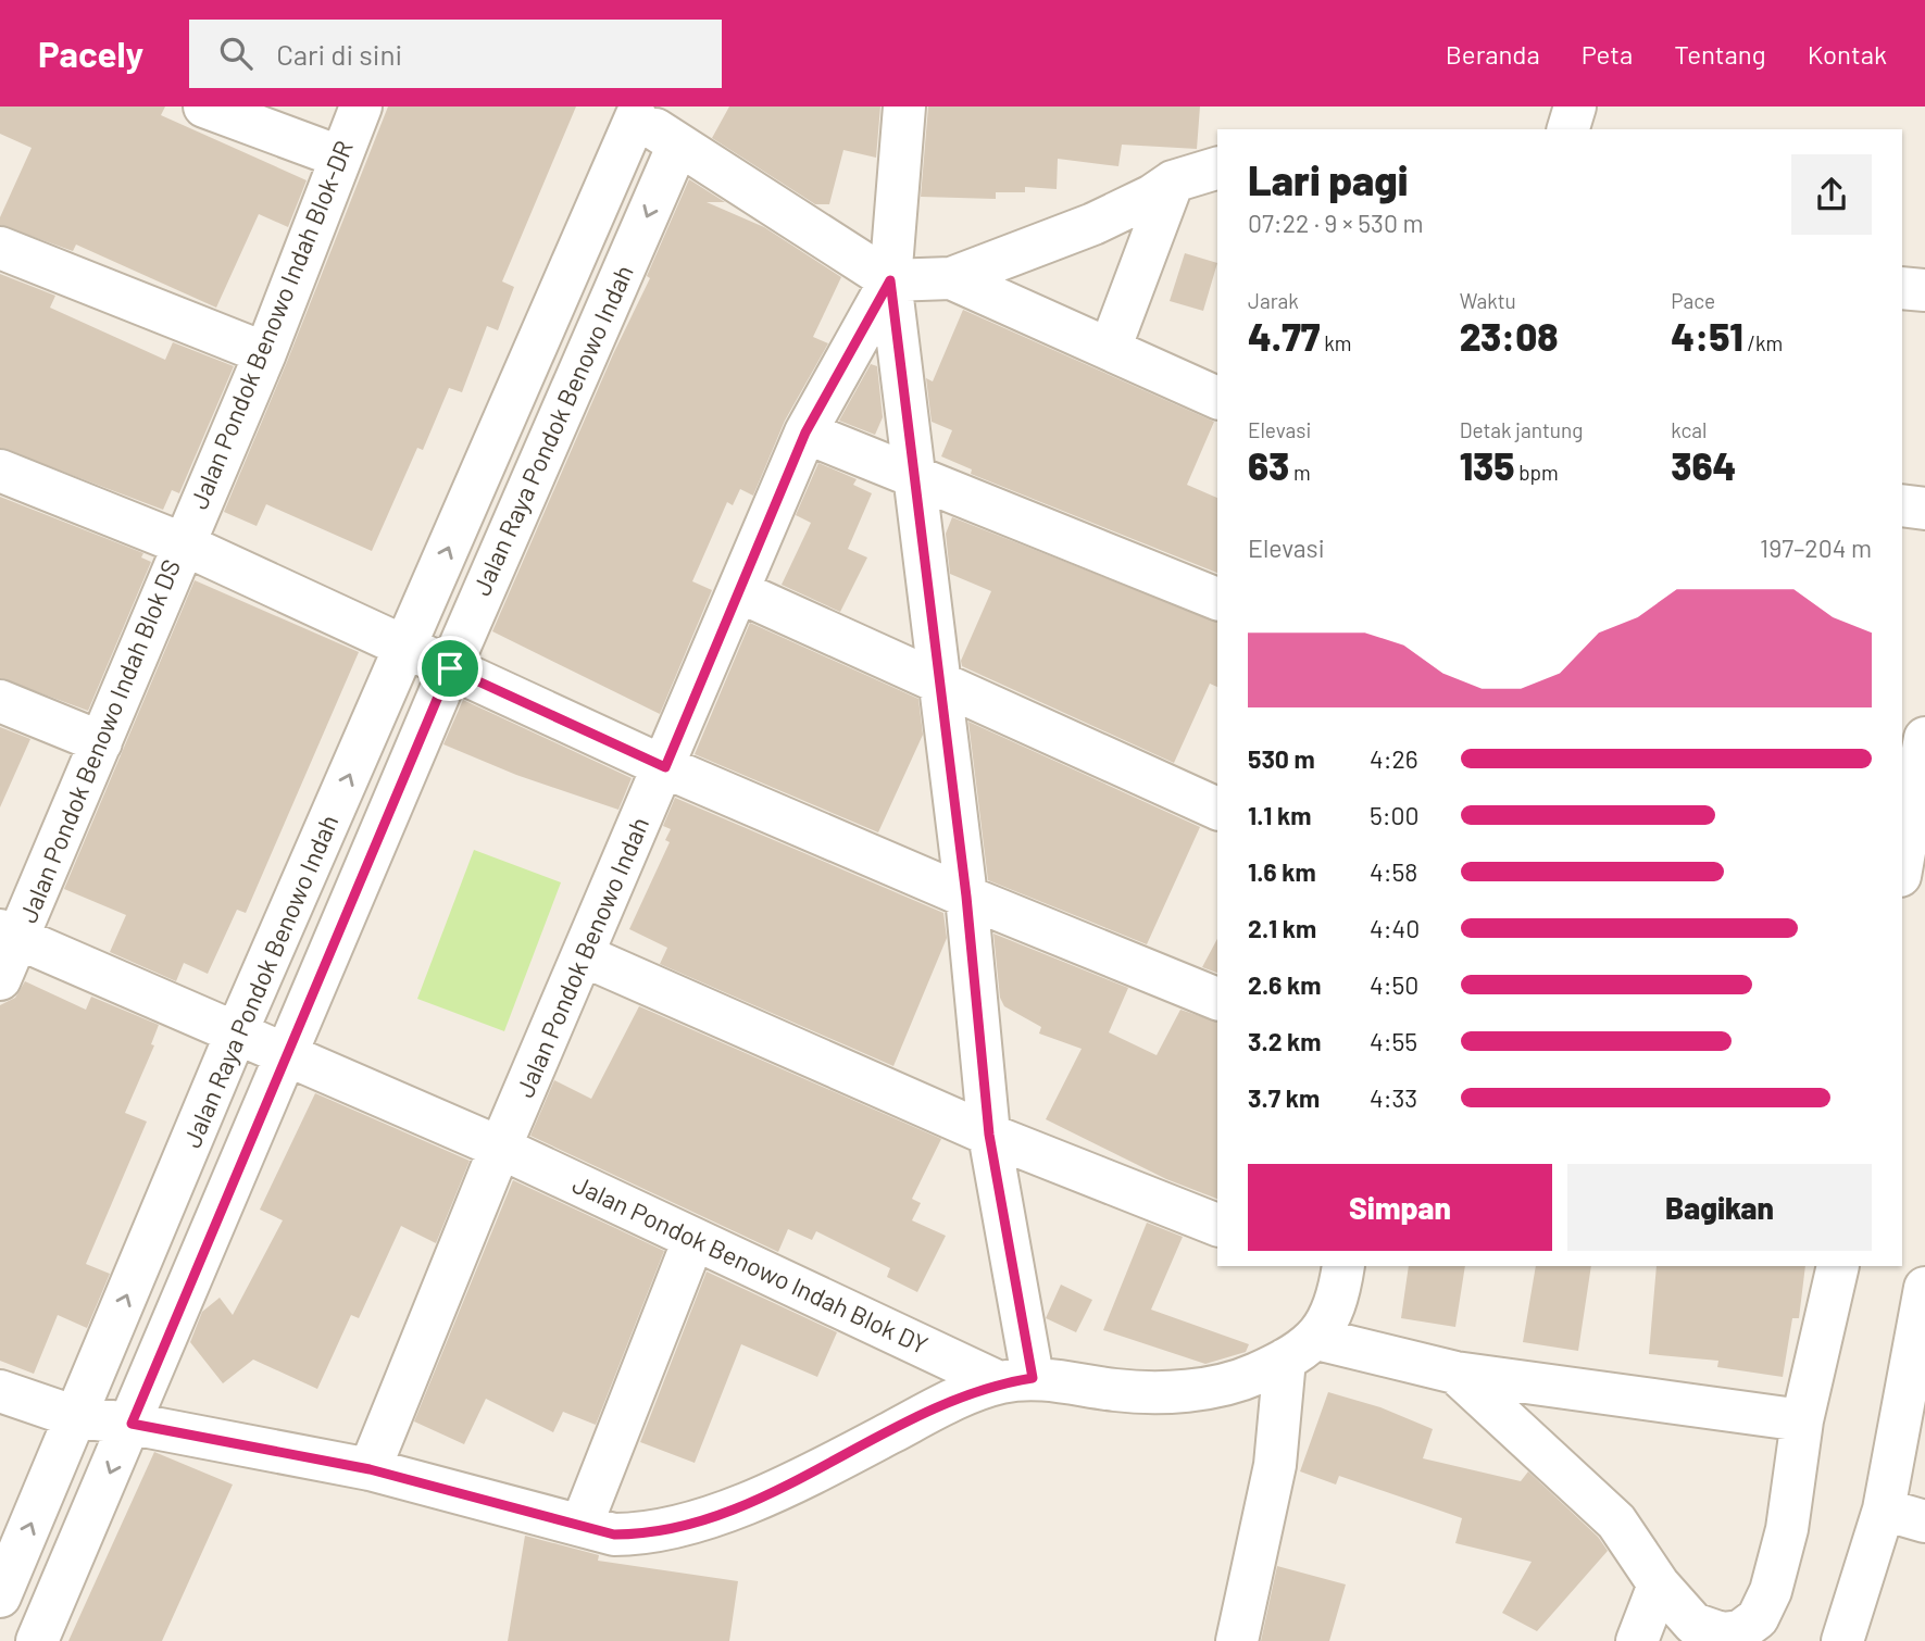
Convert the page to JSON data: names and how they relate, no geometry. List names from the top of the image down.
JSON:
{
  "streets": {
    "street": [
      "Jalan Pondok Benowo Indah Blok-DR",
      "Jalan Raya Pondok Benowo Indah",
      "Jalan Pondok Benowo Indah Blok DS",
      "Jalan Pondok Benowo Indah",
      "Jalan Pondok Benowo Indah Blok DY"
    ]
  },
  "crossings": [
    ["Jalan Pondok Benowo Indah Blok-DR", "Jalan Pondok Benowo Indah Blok DS"],
    ["Jalan Raya Pondok Benowo Indah", "Jalan Pondok Benowo Indah Blok DY"],
    ["Jalan Pondok Benowo Indah Blok DS", "Jalan Pondok Benowo Indah Blok DY"],
    ["Jalan Pondok Benowo Indah", "Jalan Pondok Benowo Indah Blok DY"]
  ],
  "page": {
    "header": "Pacely",
    "search": "Cari di sini",
    "nav": [
      "Beranda",
      "Peta",
      "Tentang",
      "Kontak"
    ],
    "heading": ["Lari pagi", "07:22 · 9 × 530 m"],
    "stats": [
      ["Jarak", "4.77 km"],
      ["Waktu", "23:08"],
      ["Pace", "4:51 /km"],
      ["Elevasi", "63 m"],
      ["Detak jantung", "135 bpm"],
      ["kcal", "364"]
    ],
    "chart": ["Elevasi", "197–204 m"],
    "list": [
      {
        "name": "530 m",
        "note": "4:26"
      },
      {
        "name": "1.1 km",
        "note": "5:00"
      },
      {
        "name": "1.6 km",
        "note": "4:58"
      },
      {
        "name": "2.1 km",
        "note": "4:40"
      },
      {
        "name": "2.6 km",
        "note": "4:50"
      },
      {
        "name": "3.2 km",
        "note": "4:55"
      },
      {
        "name": "3.7 km",
        "note": "4:33"
      }
    ],
    "buttons": ["Simpan", "Bagikan"]
  }
}
